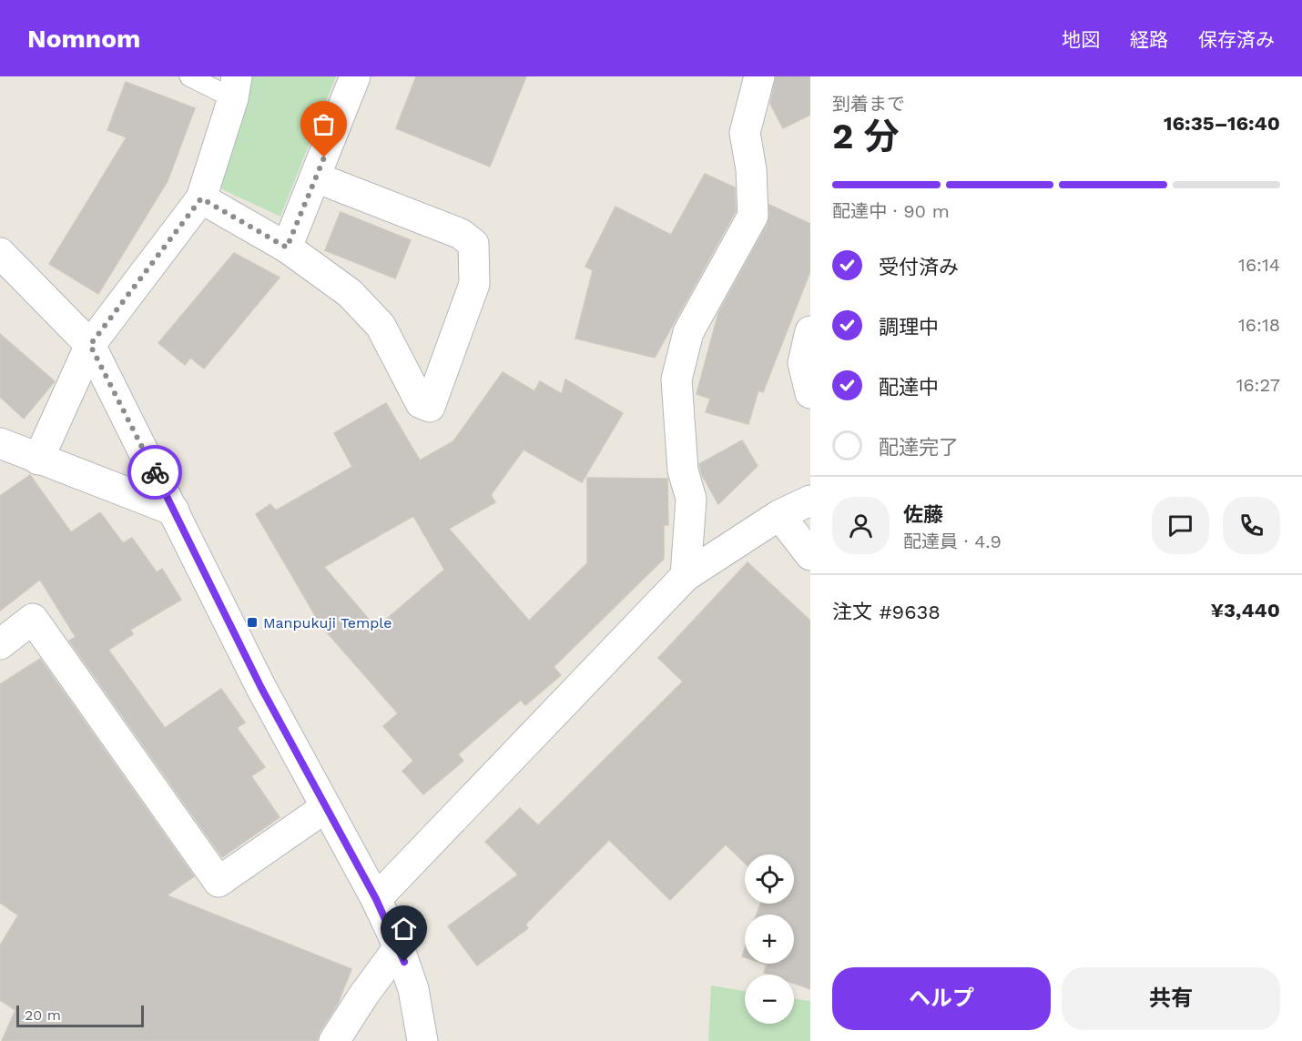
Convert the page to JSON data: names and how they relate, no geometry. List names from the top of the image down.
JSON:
{
  "places": {
    "transit": ["Manpukuji Temple"]
  },
  "scale_bar": "20 m",
  "page": {
    "header": "Nomnom",
    "nav": ["地図", "経路", "保存済み"],
    "heading": ["2 分", "到着まで", "16:35–16:40"],
    "panel": [
      "佐藤",
      "配達員 · 4.9",
      "注文 #9638",
      "¥3,440"
    ],
    "bar": "配達中 · 90 m",
    "list": [
      ["受付済み", "16:14"],
      ["調理中", "16:18"],
      ["配達中", "16:27"],
      "配達完了"
    ],
    "map_buttons": ["+", "−"],
    "buttons": ["ヘルプ", "共有"],
    "scale": "20 m"
  }
}
